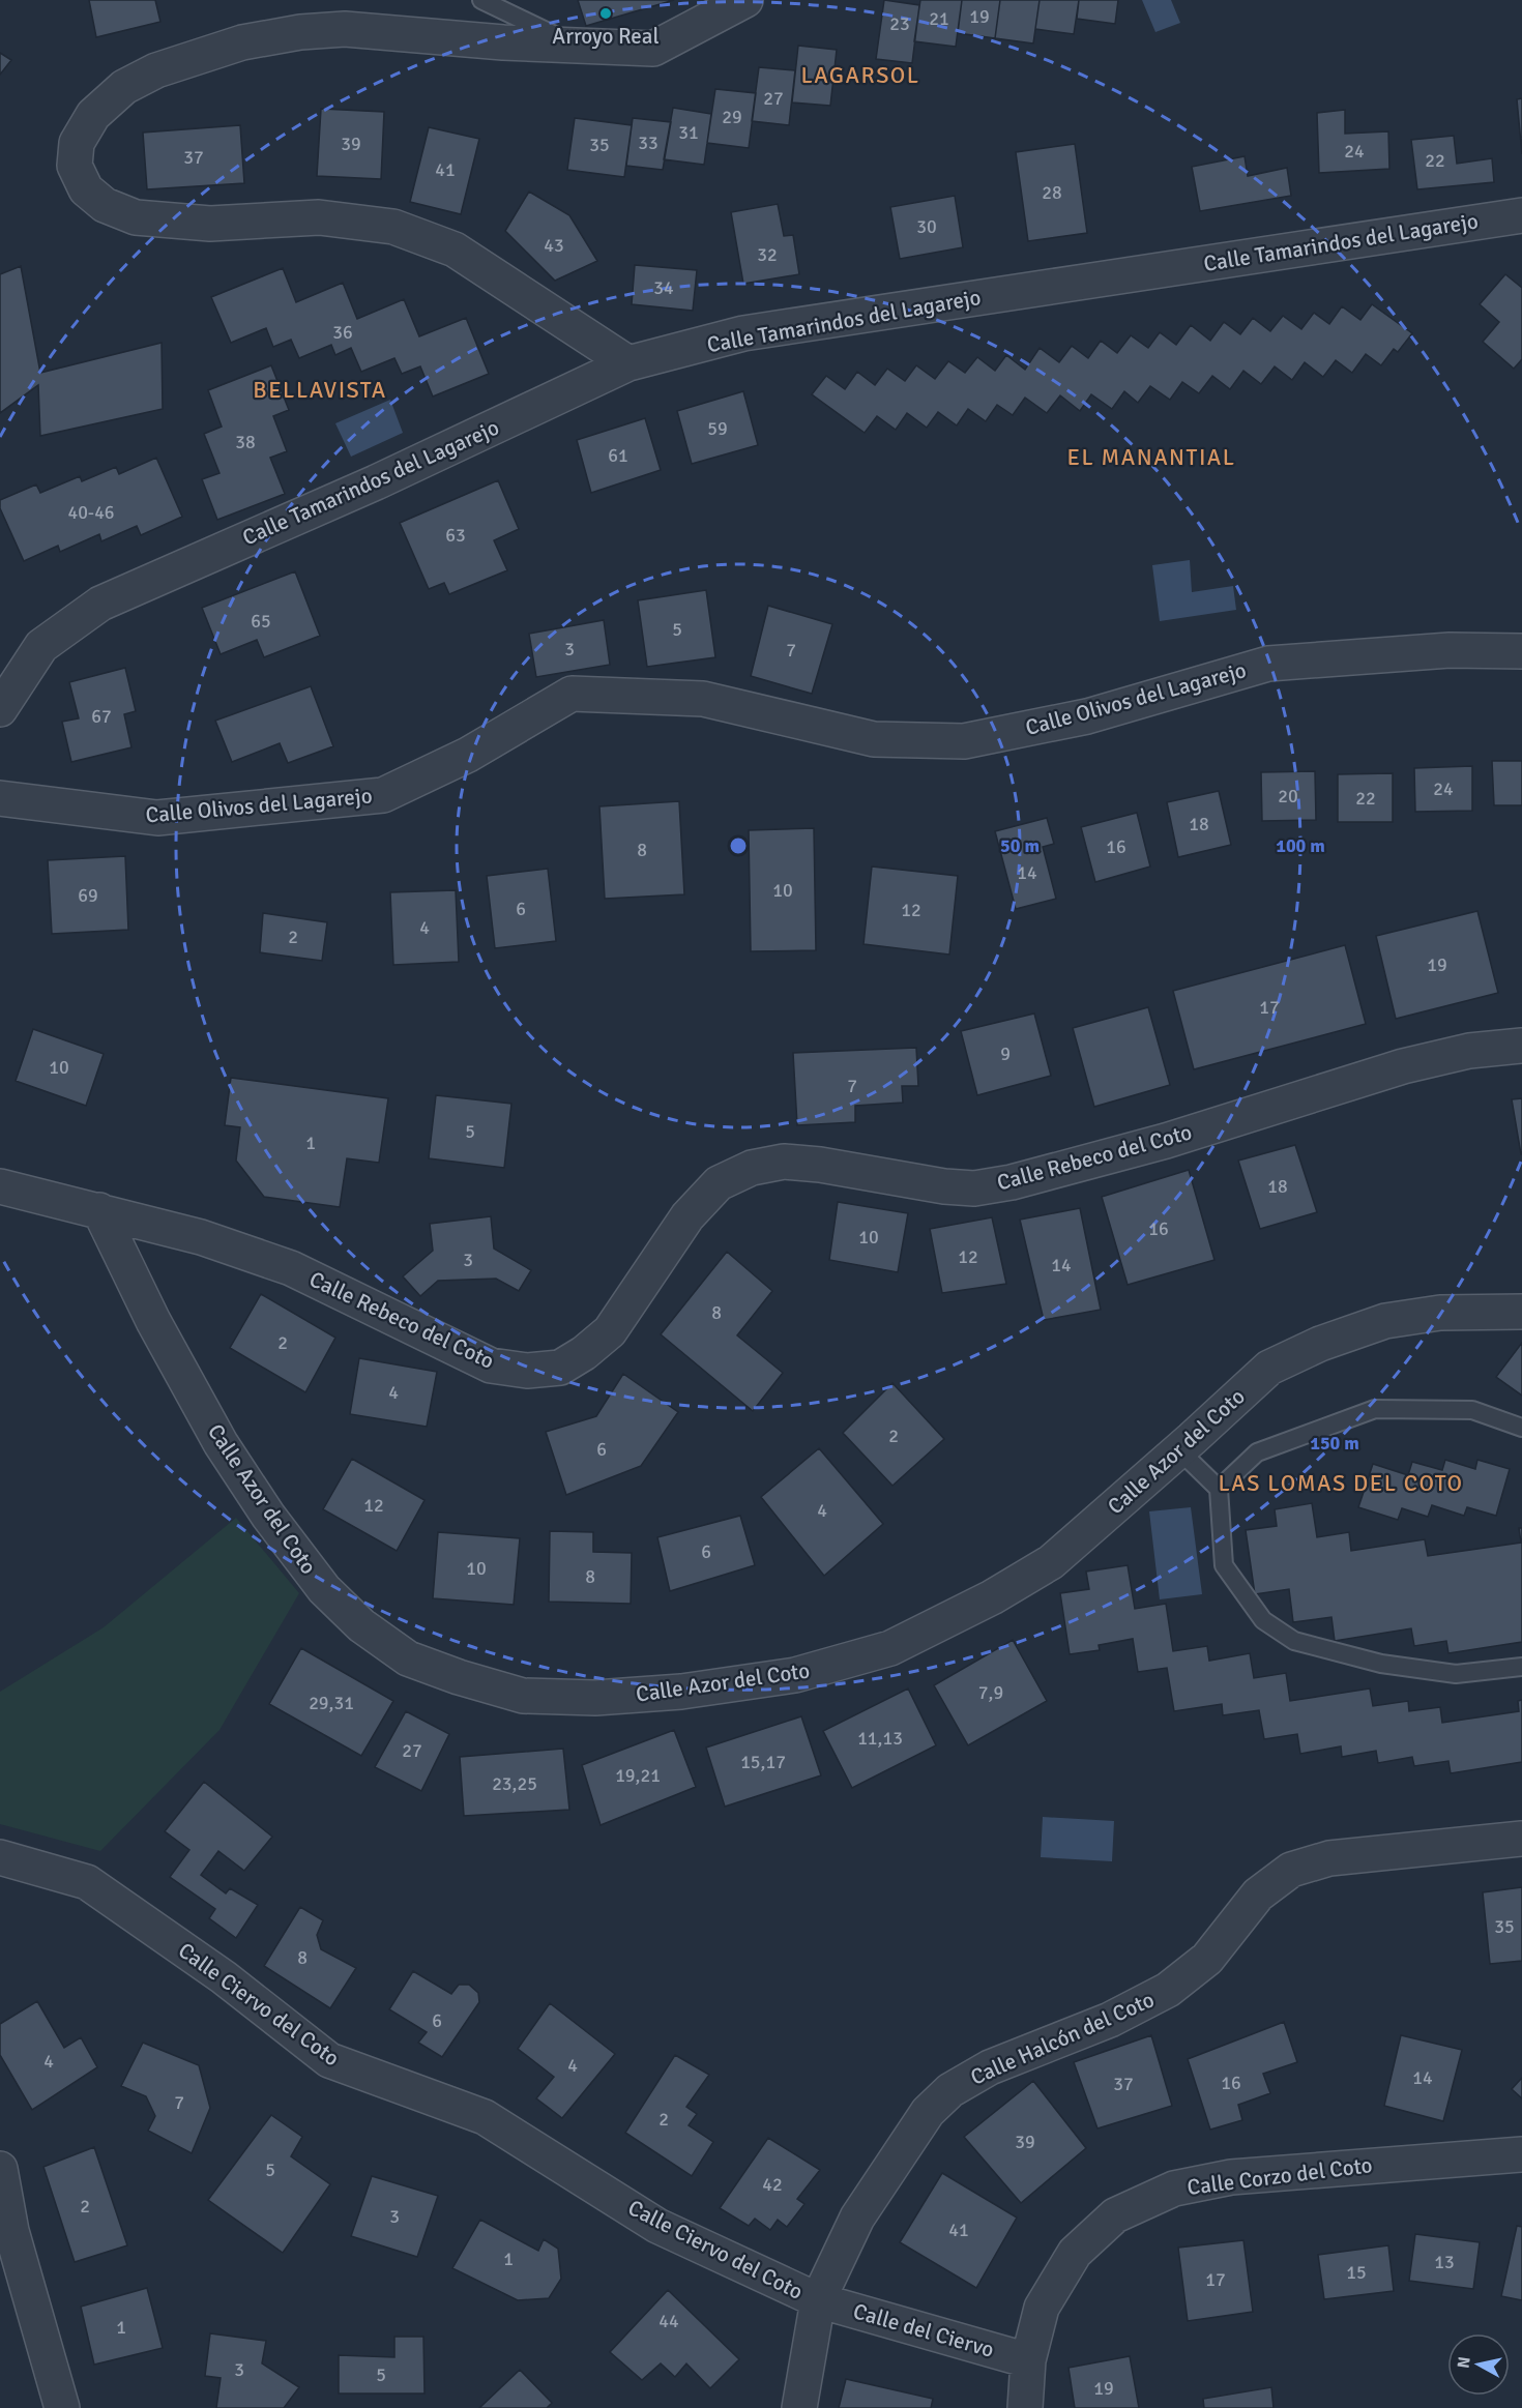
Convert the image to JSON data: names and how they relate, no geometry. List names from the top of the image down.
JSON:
{
  "streets": {
    "street": [
      "Calle Tamarindos del Lagarejo",
      "Calle Olivos del Lagarejo",
      "Calle Rebeco del Coto",
      "Calle Azor del Coto",
      "Calle Ciervo del Coto",
      "Calle Halcón del Coto",
      "Calle Corzo del Coto",
      "Calle del Ciervo"
    ]
  },
  "crossings": [
    ["Calle Rebeco del Coto", "Calle Azor del Coto"],
    ["Calle Ciervo del Coto", "Calle Halcón del Coto"],
    ["Calle Ciervo del Coto", "Calle del Ciervo"],
    ["Calle Halcón del Coto", "Calle del Ciervo"],
    ["Calle Corzo del Coto", "Calle del Ciervo"]
  ],
  "districts": [
    "LAGARSOL",
    "BELLAVISTA",
    "EL MANANTIAL",
    "LAS LOMAS DEL COTO"
  ],
  "places": ["Arroyo Real"],
  "house_numbers": [
    "19",
    "21",
    "23",
    "27",
    "29",
    "31",
    "33",
    "39",
    "35",
    "24",
    "37",
    "22",
    "41",
    "28",
    "30",
    "43",
    "32",
    "34",
    "36",
    "59",
    "38",
    "61",
    "40-46",
    "63",
    "65",
    "5",
    "3",
    "7",
    "67",
    "24",
    "20",
    "22",
    "18",
    "16",
    "8",
    "14",
    "10",
    "69",
    "6",
    "12",
    "4",
    "2",
    "19",
    "17",
    "9",
    "10",
    "7",
    "5",
    "1",
    "18",
    "16",
    "10",
    "12",
    "3",
    "14",
    "8",
    "2",
    "4",
    "2",
    "6",
    "12",
    "4",
    "6",
    "10",
    "8",
    "7,9",
    "29,31",
    "11,13",
    "27",
    "15,17",
    "19,21",
    "23,25",
    "35",
    "8",
    "6",
    "4",
    "4",
    "14",
    "16",
    "37",
    "7",
    "2",
    "39",
    "5",
    "42",
    "2",
    "3",
    "41",
    "1",
    "13",
    "15",
    "17",
    "44",
    "1",
    "3",
    "5",
    "19"
  ],
  "north": "left",
  "rings": ["50 m", "100 m", "150 m"]
}
